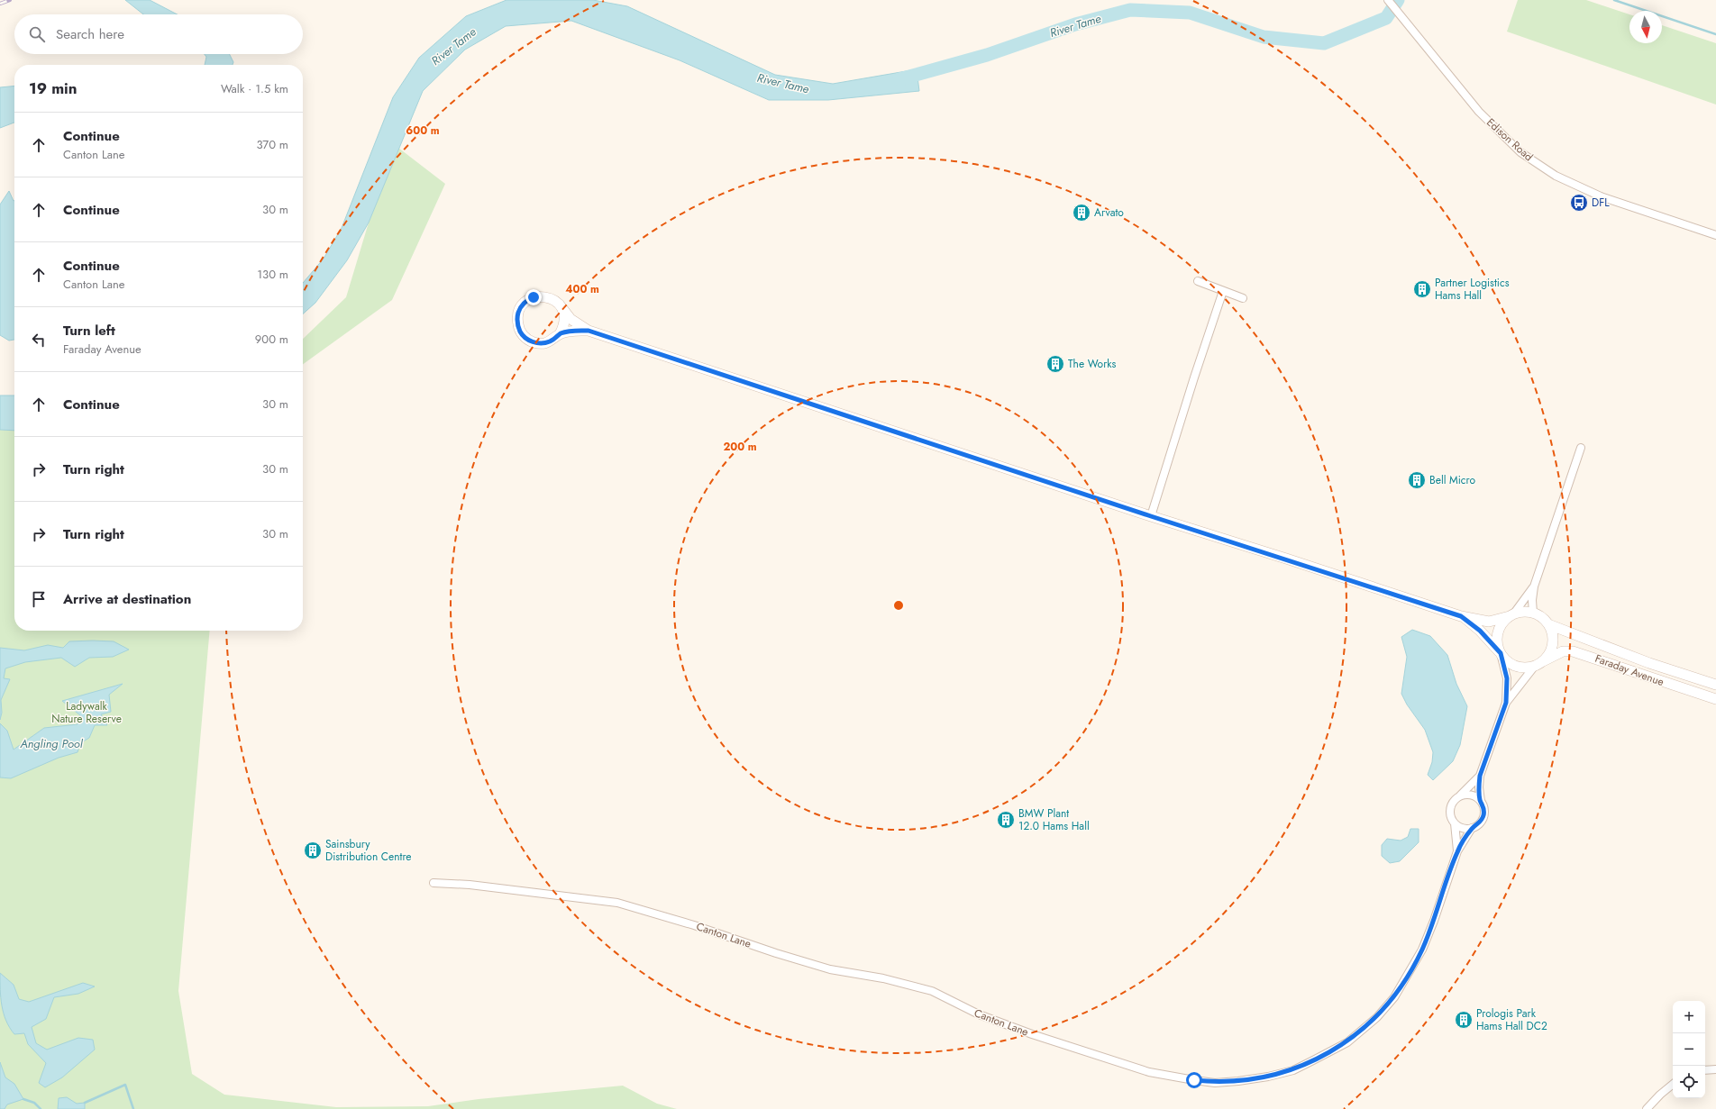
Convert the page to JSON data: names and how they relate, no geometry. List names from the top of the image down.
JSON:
{
  "streets": {
    "street": ["Edison Road", "Faraday Avenue", "Canton Lane"]
  },
  "water": ["River Tame", "Angling Pool"],
  "parks": ["Ladywalk Nature Reserve"],
  "places": {
    "bus stop": ["DFL"],
    "building": [
      "Arvato",
      "Partner Logistics Hams Hall",
      "The Works",
      "Bell Micro",
      "BMW Plant 12.0 Hams Hall",
      "Sainsbury Distribution Centre",
      "Prologis Park Hams Hall DC2"
    ]
  },
  "north": "bottom",
  "page": {
    "search": "Search here",
    "heading": ["19 min", "Walk · 1.5 km"],
    "list": [
      ["Continue", "Canton Lane", "370 m"],
      ["Continue", "30 m"],
      ["Continue", "Canton Lane", "130 m"],
      ["Turn left", "Faraday Avenue", "900 m"],
      ["Continue", "30 m"],
      ["Turn right", "30 m"],
      ["Turn right", "30 m"],
      "Arrive at destination"
    ],
    "map_buttons": ["+", "−"]
  },
  "rings": ["600 m", "400 m", "200 m"]
}
